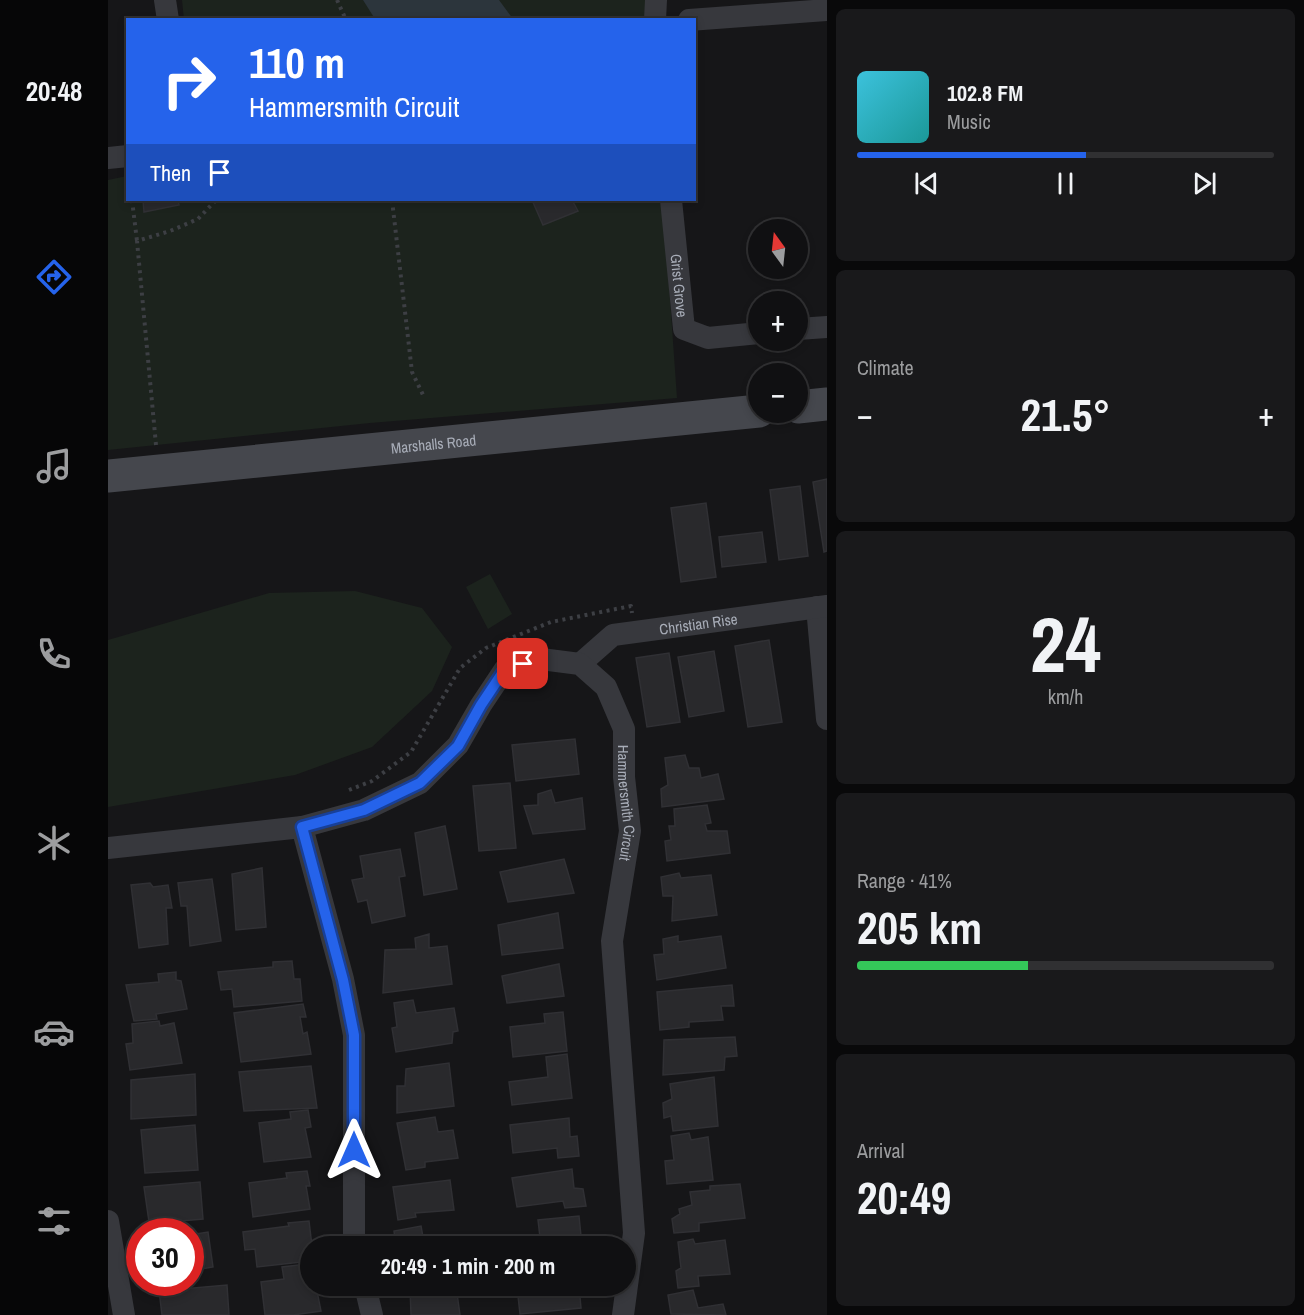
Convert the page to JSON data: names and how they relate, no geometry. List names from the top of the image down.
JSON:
{
  "streets": {
    "street": [
      "Grist Grove",
      "Marshalls Road",
      "Christian Rise",
      "Hammersmith Circuit"
    ]
  },
  "crossings": [
    ["Christian Rise", "Hammersmith Circuit"]
  ],
  "north": "top",
  "page": {
    "tabs": "20:48",
    "turn": ["110 m", "Hammersmith Circuit"],
    "song": ["102.8 FM", "Music"],
    "then": "Then",
    "map_buttons": ["+", "−"],
    "tile": [
      "Climate",
      ["24", "km/h"],
      ["Range · 41%", "205 km"],
      ["Arrival", "20:49"]
    ],
    "heat": ["−", "21.5°", "+"],
    "limit": "30",
    "trip": "20:49 · 1 min · 200 m"
  }
}
